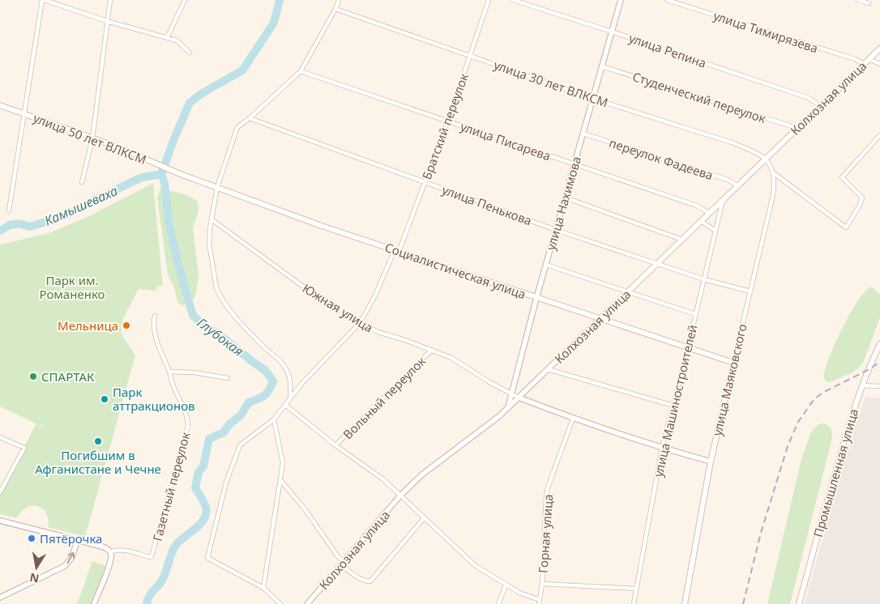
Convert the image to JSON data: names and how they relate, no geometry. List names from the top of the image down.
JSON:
{
  "streets": {
    "main road": [
      "Колхозная улица",
      "улица 50 лет ВЛКСМ",
      "Социалистическая улица",
      "улица Маяковского",
      "Промышленная улица"
    ],
    "street": [
      "улица Тимирязева",
      "улица Репина",
      "улица 30 лет ВЛКСМ",
      "Студенческий переулок",
      "Братский переулок",
      "улица Писарева",
      "переулок Фадеева",
      "улица Нахимова",
      "улица Пенькова",
      "Южная улица",
      "Вольный переулок",
      "улица Машиностроителей",
      "Газетный переулок",
      "Горная улица"
    ]
  },
  "crossings": [
    ["улица Тимирязева", "Колхозная улица"],
    ["улица Репина", "Колхозная улица"],
    ["улица Репина", "улица Нахимова"],
    ["улица 30 лет ВЛКСМ", "Колхозная улица"],
    ["улица 30 лет ВЛКСМ", "Братский переулок"],
    ["улица 30 лет ВЛКСМ", "улица Нахимова"],
    ["Студенческий переулок", "Колхозная улица"],
    ["Студенческий переулок", "улица Нахимова"],
    ["Колхозная улица", "улица Писарева"],
    ["Колхозная улица", "переулок Фадеева"],
    ["Колхозная улица", "улица Нахимова"],
    ["Колхозная улица", "улица Пенькова"],
    ["Колхозная улица", "Социалистическая улица"],
    ["Колхозная улица", "Южная улица"],
    ["Колхозная улица", "улица Машиностроителей"],
    ["Братский переулок", "улица Писарева"],
    ["Братский переулок", "улица Пенькова"],
    ["Братский переулок", "Социалистическая улица"],
    ["Братский переулок", "Южная улица"],
    ["улица 50 лет ВЛКСМ", "Социалистическая улица"],
    ["улица Писарева", "улица Нахимова"],
    ["переулок Фадеева", "улица Нахимова"],
    ["улица Нахимова", "улица Пенькова"],
    ["улица Нахимова", "Социалистическая улица"],
    ["улица Нахимова", "Южная улица"],
    ["улица Пенькова", "улица Маяковского"],
    ["улица Пенькова", "улица Машиностроителей"],
    ["Социалистическая улица", "улица Маяковского"],
    ["Социалистическая улица", "улица Машиностроителей"],
    ["Южная улица", "Вольный переулок"]
  ],
  "water": ["Камышеваха", "Глубокая"],
  "parks": ["Парк им. Романенко"],
  "places": [
    "Мельница",
    "СПАРТАК",
    "Парк аттракционов",
    "Погибшим в Афганистане и Чечне",
    "Пятёрочка"
  ],
  "north": "bottom"
}
